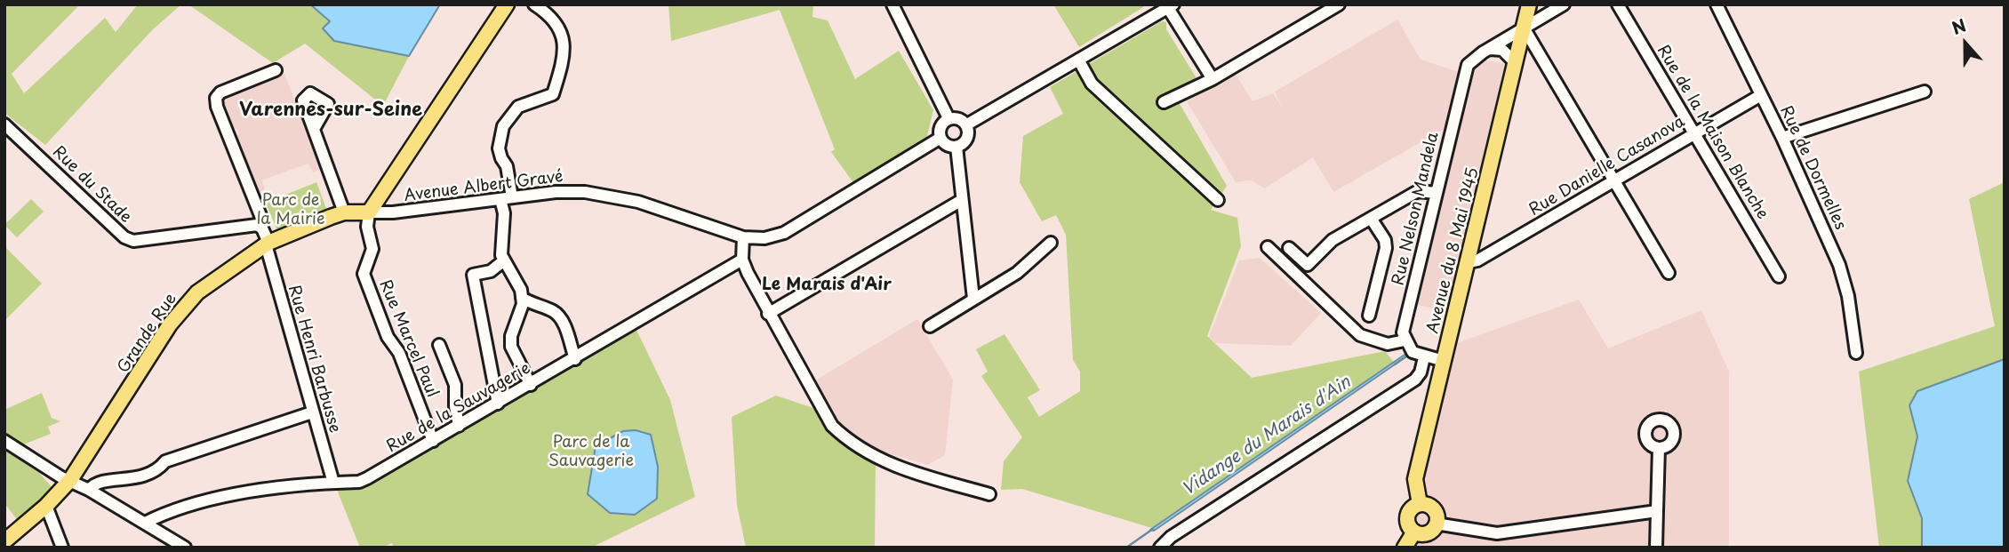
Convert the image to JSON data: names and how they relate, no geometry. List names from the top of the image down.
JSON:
{
  "streets": {
    "main road": ["Avenue du 8 Mai 1945", "Grande Rue"],
    "street": [
      "Rue de la Maison Blanche",
      "Rue Danielle Casanova",
      "Rue de Dormelles",
      "Rue du Stade",
      "Avenue Albert Gravé",
      "Rue Nelson Mandela",
      "Rue Marcel Paul",
      "Rue Henri Barbusse",
      "Rue de la Sauvagerie"
    ]
  },
  "crossings": [
    ["Rue de la Maison Blanche", "Rue Danielle Casanova"],
    ["Rue Danielle Casanova", "Rue de Dormelles"],
    ["Rue Danielle Casanova", "Avenue du 8 Mai 1945"],
    ["Avenue Albert Gravé", "Grande Rue"],
    ["Avenue Albert Gravé", "Rue Marcel Paul"],
    ["Rue Nelson Mandela", "Avenue du 8 Mai 1945"],
    ["Grande Rue", "Rue Marcel Paul"],
    ["Grande Rue", "Rue Henri Barbusse"],
    ["Rue Marcel Paul", "Rue de la Sauvagerie"],
    ["Rue Henri Barbusse", "Rue de la Sauvagerie"]
  ],
  "districts": ["Varennes-sur-Seine", "Le Marais d'Air"],
  "water": ["Vidange du Marais d'Ain"],
  "parks": ["Parc de la Mairie", "Parc de la Sauvagerie"],
  "north": "top"
}
